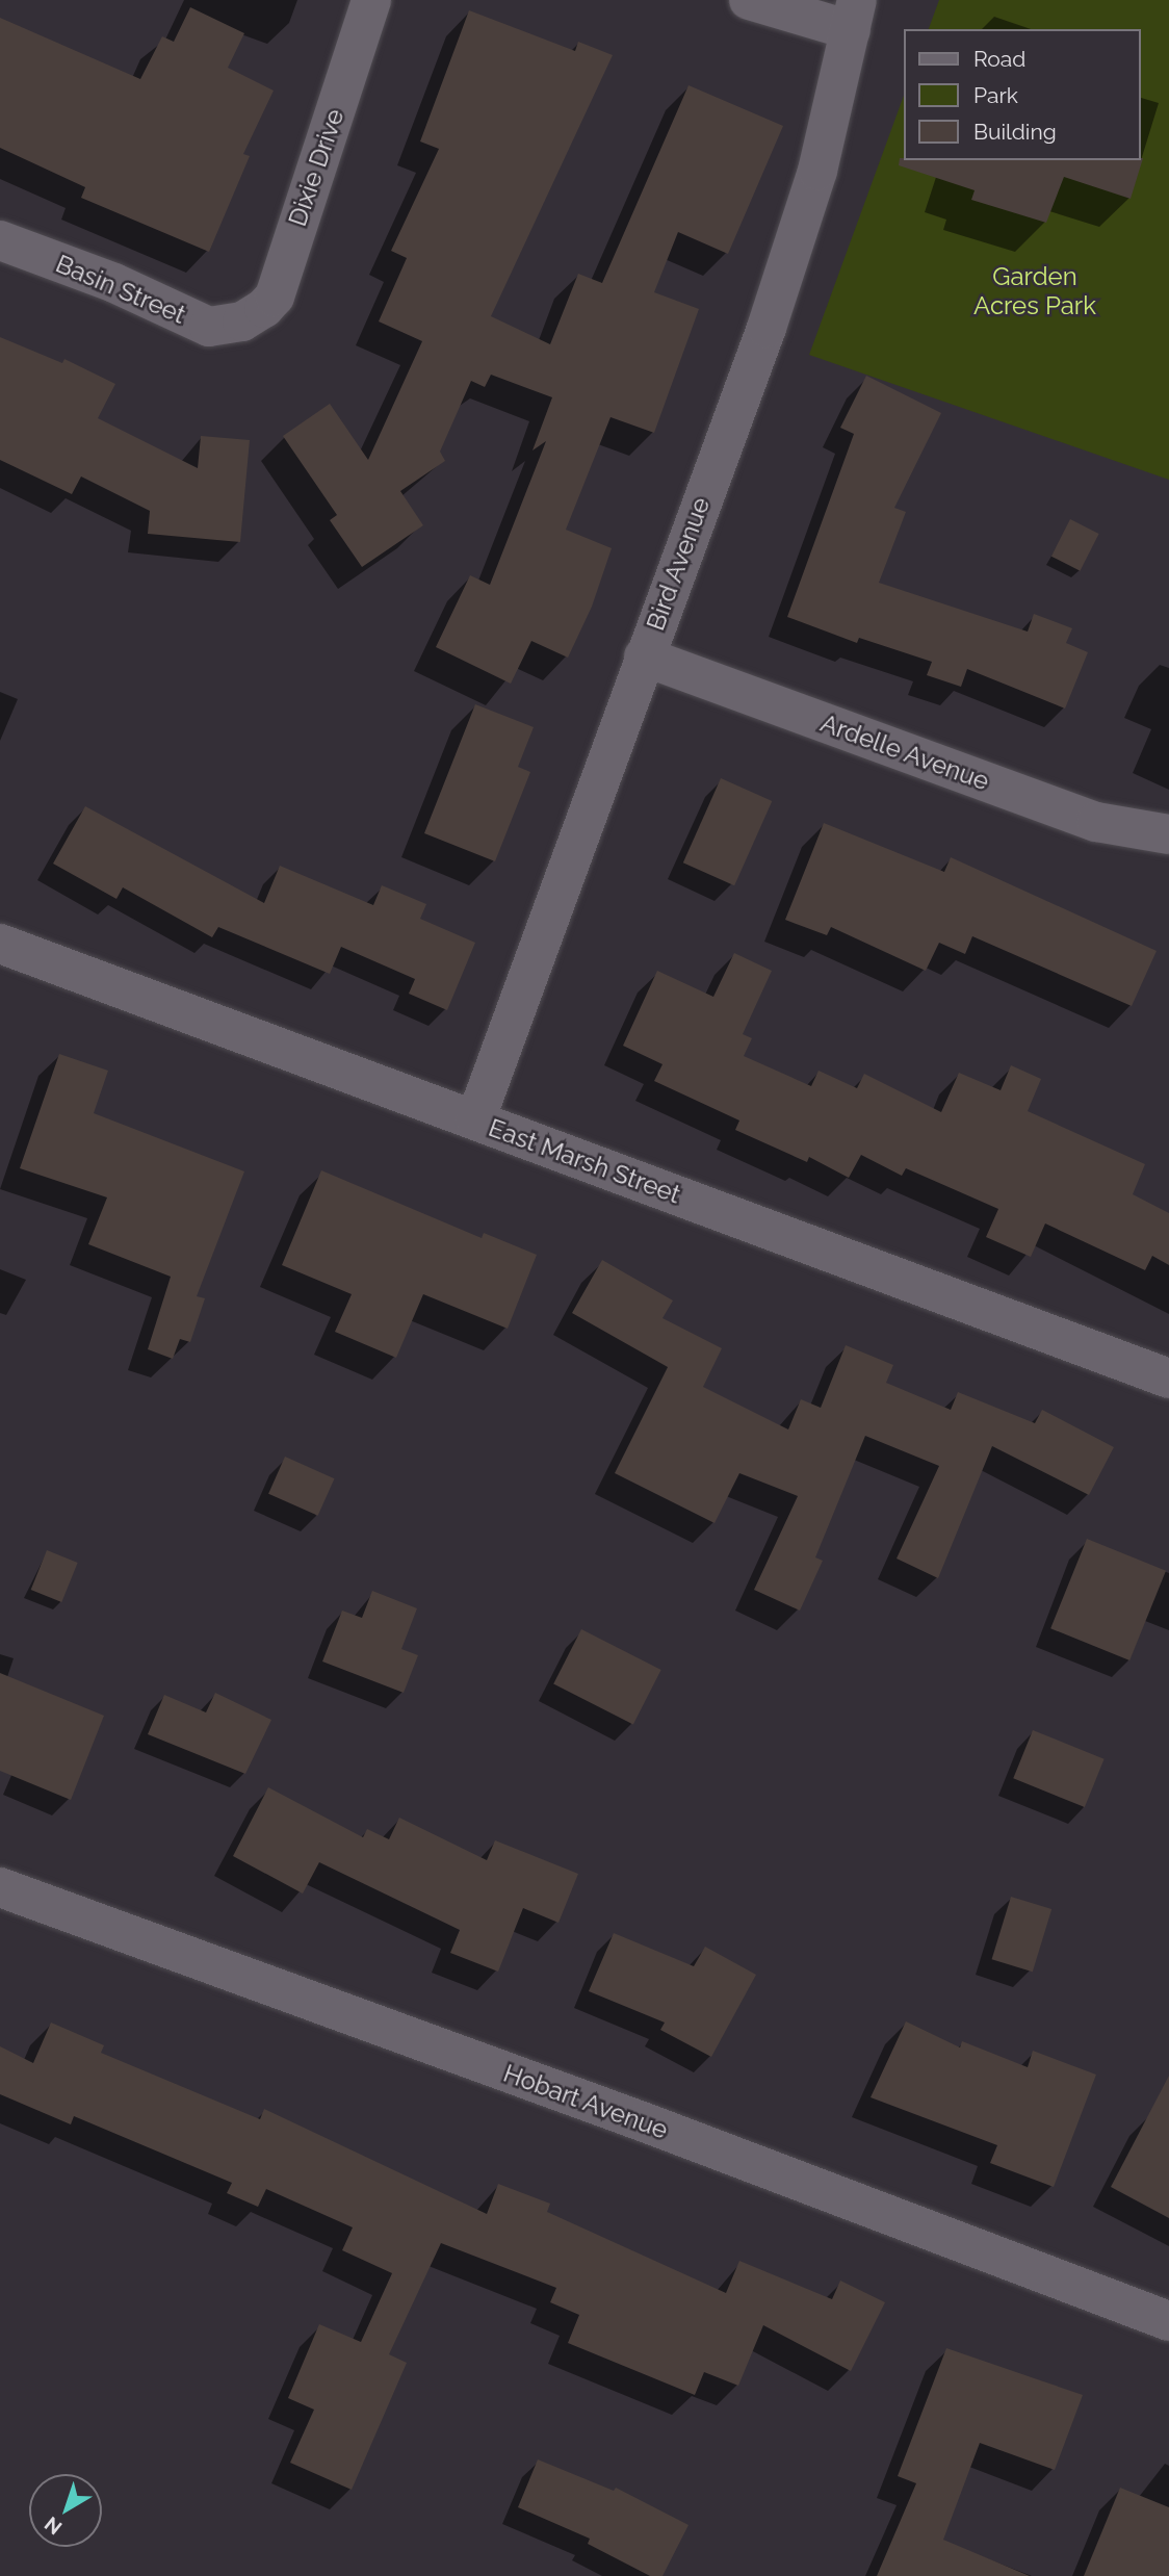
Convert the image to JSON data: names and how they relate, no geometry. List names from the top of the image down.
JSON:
{
  "streets": {
    "street": [
      "Dixie Drive",
      "Basin Street",
      "Bird Avenue",
      "Ardelle Avenue",
      "East Marsh Street",
      "Hobart Avenue"
    ]
  },
  "crossings": [
    ["Dixie Drive", "Basin Street"],
    ["Bird Avenue", "Ardelle Avenue"],
    ["Bird Avenue", "East Marsh Street"]
  ],
  "parks": ["Garden Acres Park"],
  "legend": ["Road", "Park", "Building"],
  "north": "bottom left"
}
